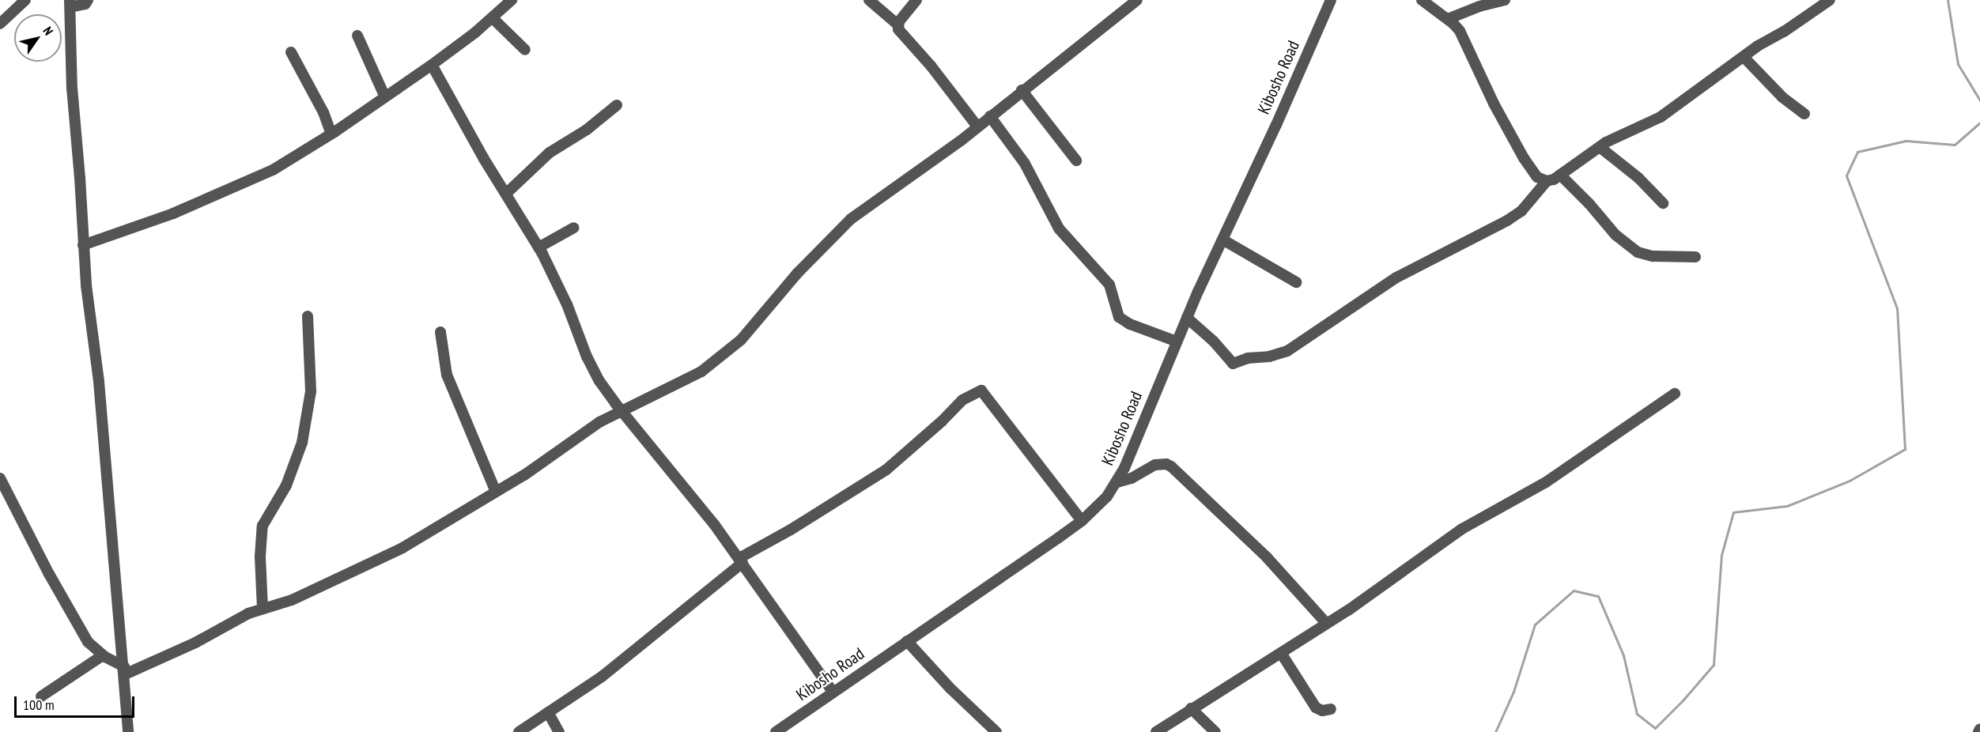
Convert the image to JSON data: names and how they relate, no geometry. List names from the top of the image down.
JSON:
{
  "streets": {
    "street": ["Kibosho Road"]
  },
  "scale_bar": "100 m",
  "north": "top right"
}
